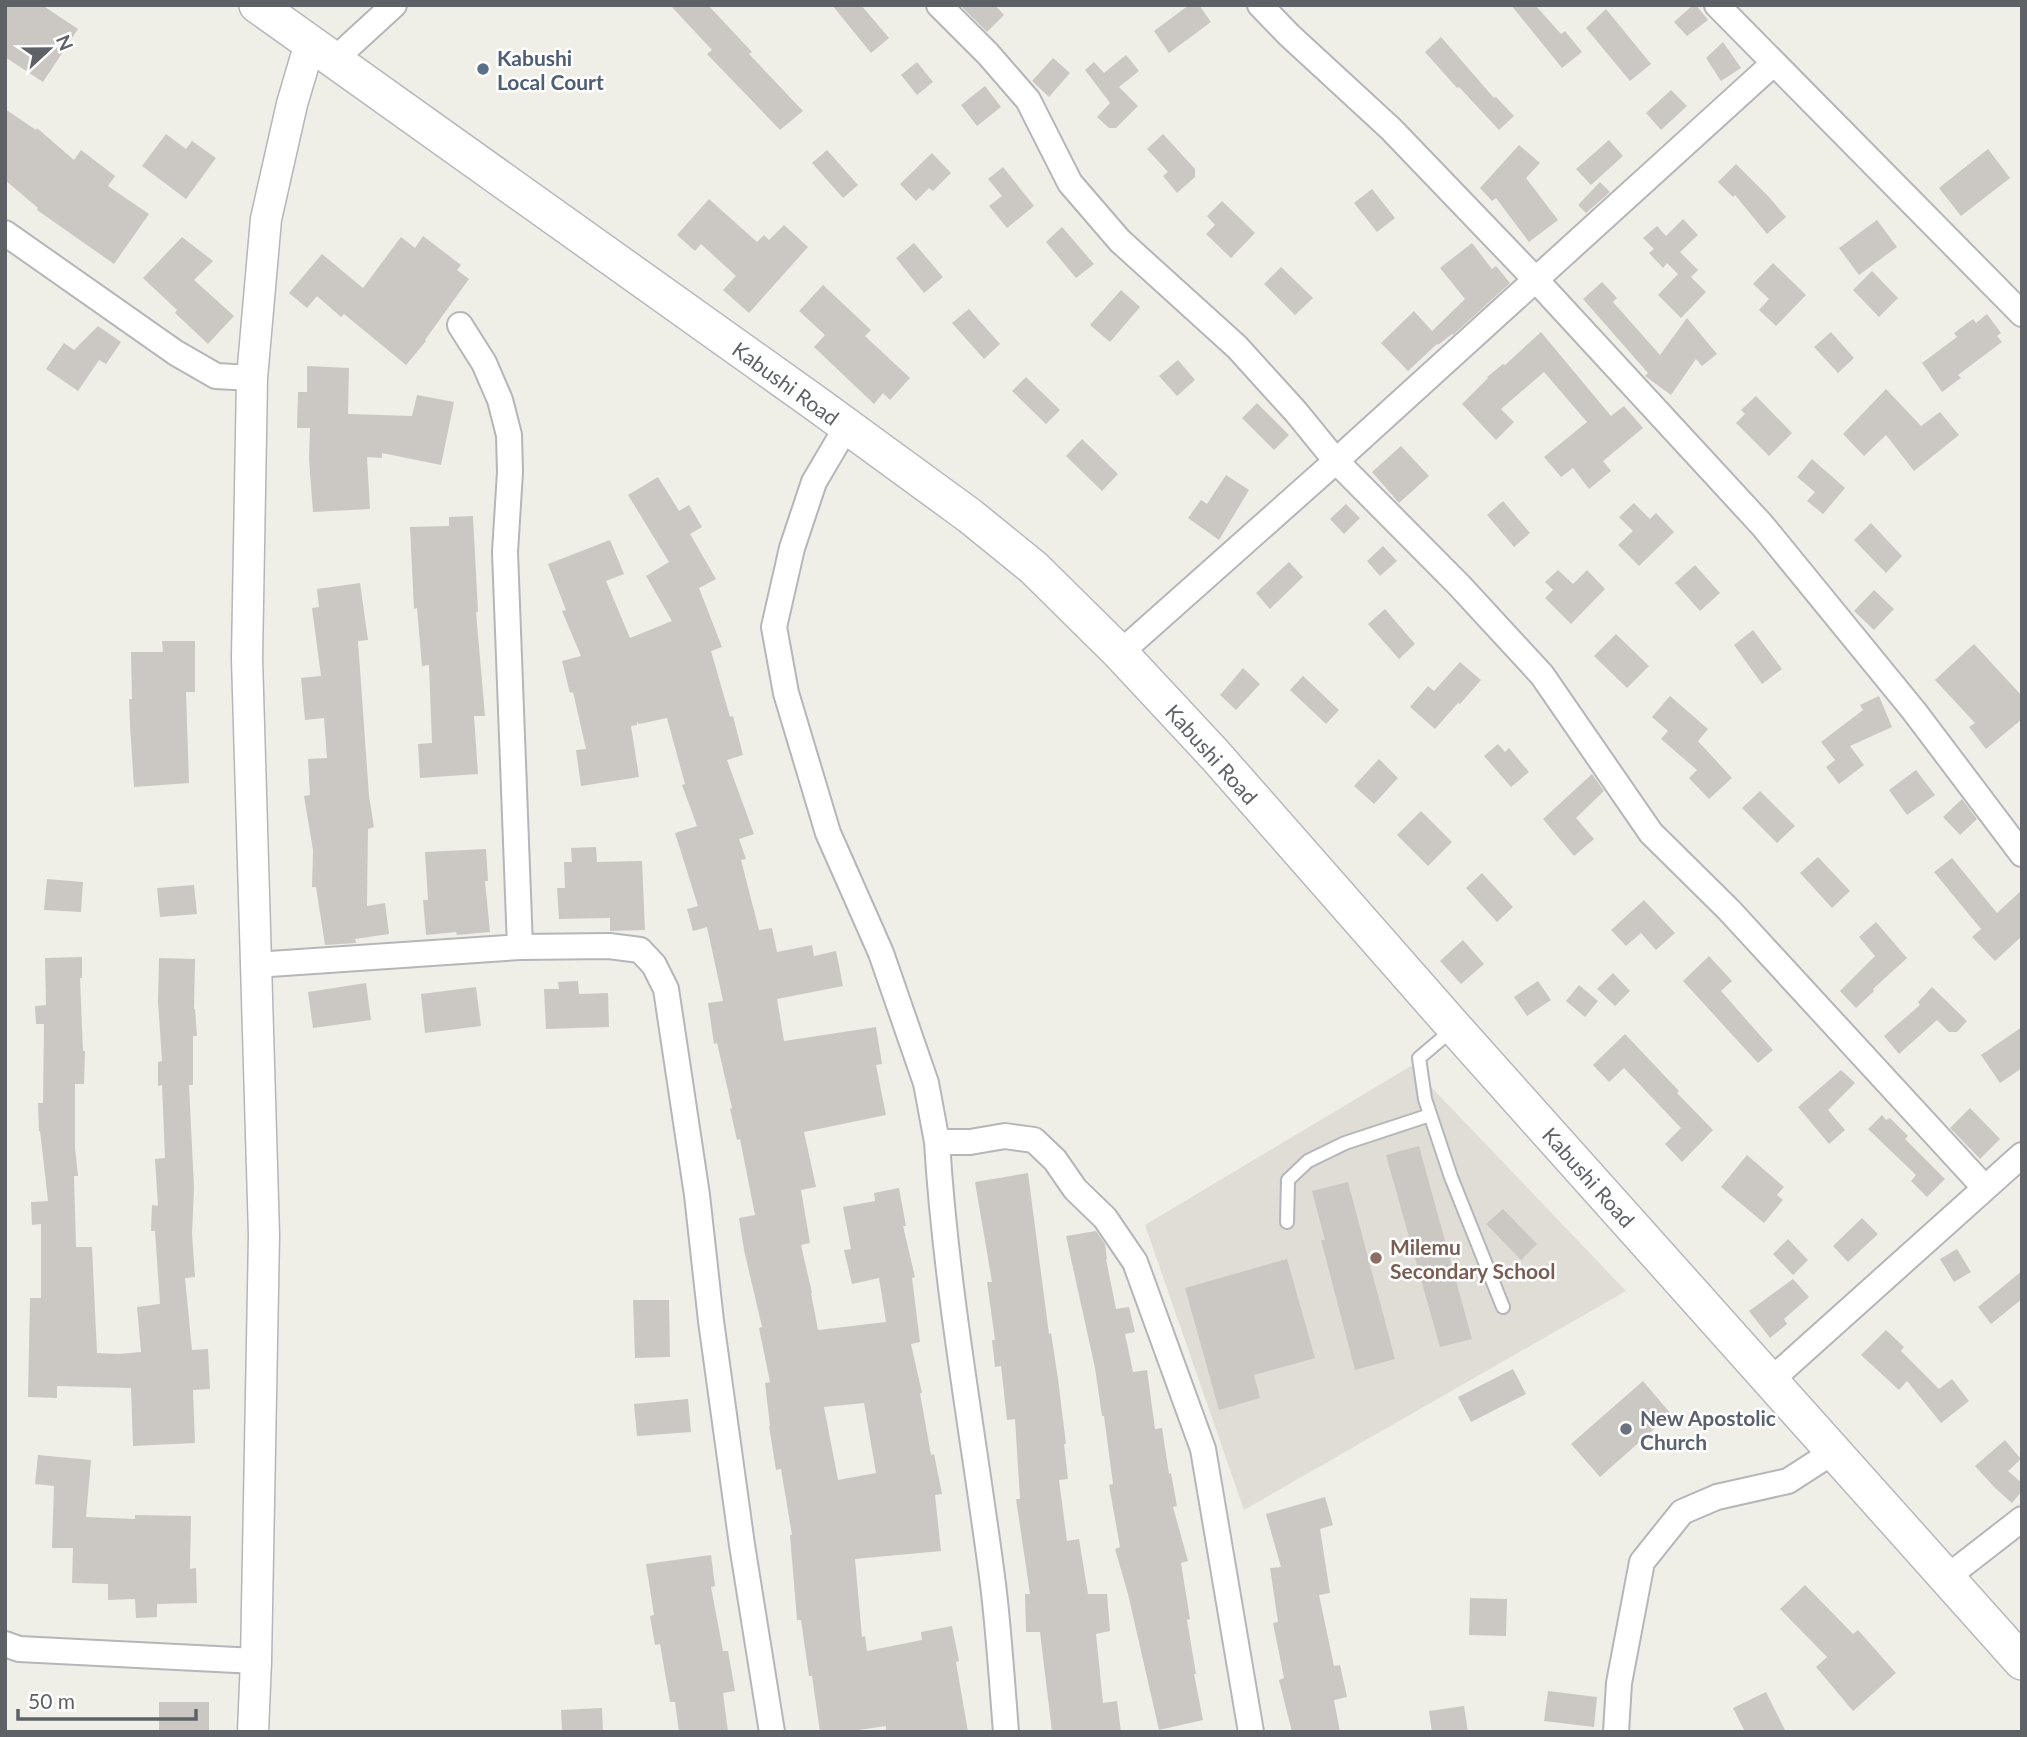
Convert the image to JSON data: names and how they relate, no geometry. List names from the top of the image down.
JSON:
{
  "streets": {
    "main road": ["Kabushi Road"]
  },
  "places": ["Kabushi Local Court", "Milemu Secondary School", "New Apostolic Church"],
  "scale_bar": "50 m",
  "north": "right"
}
